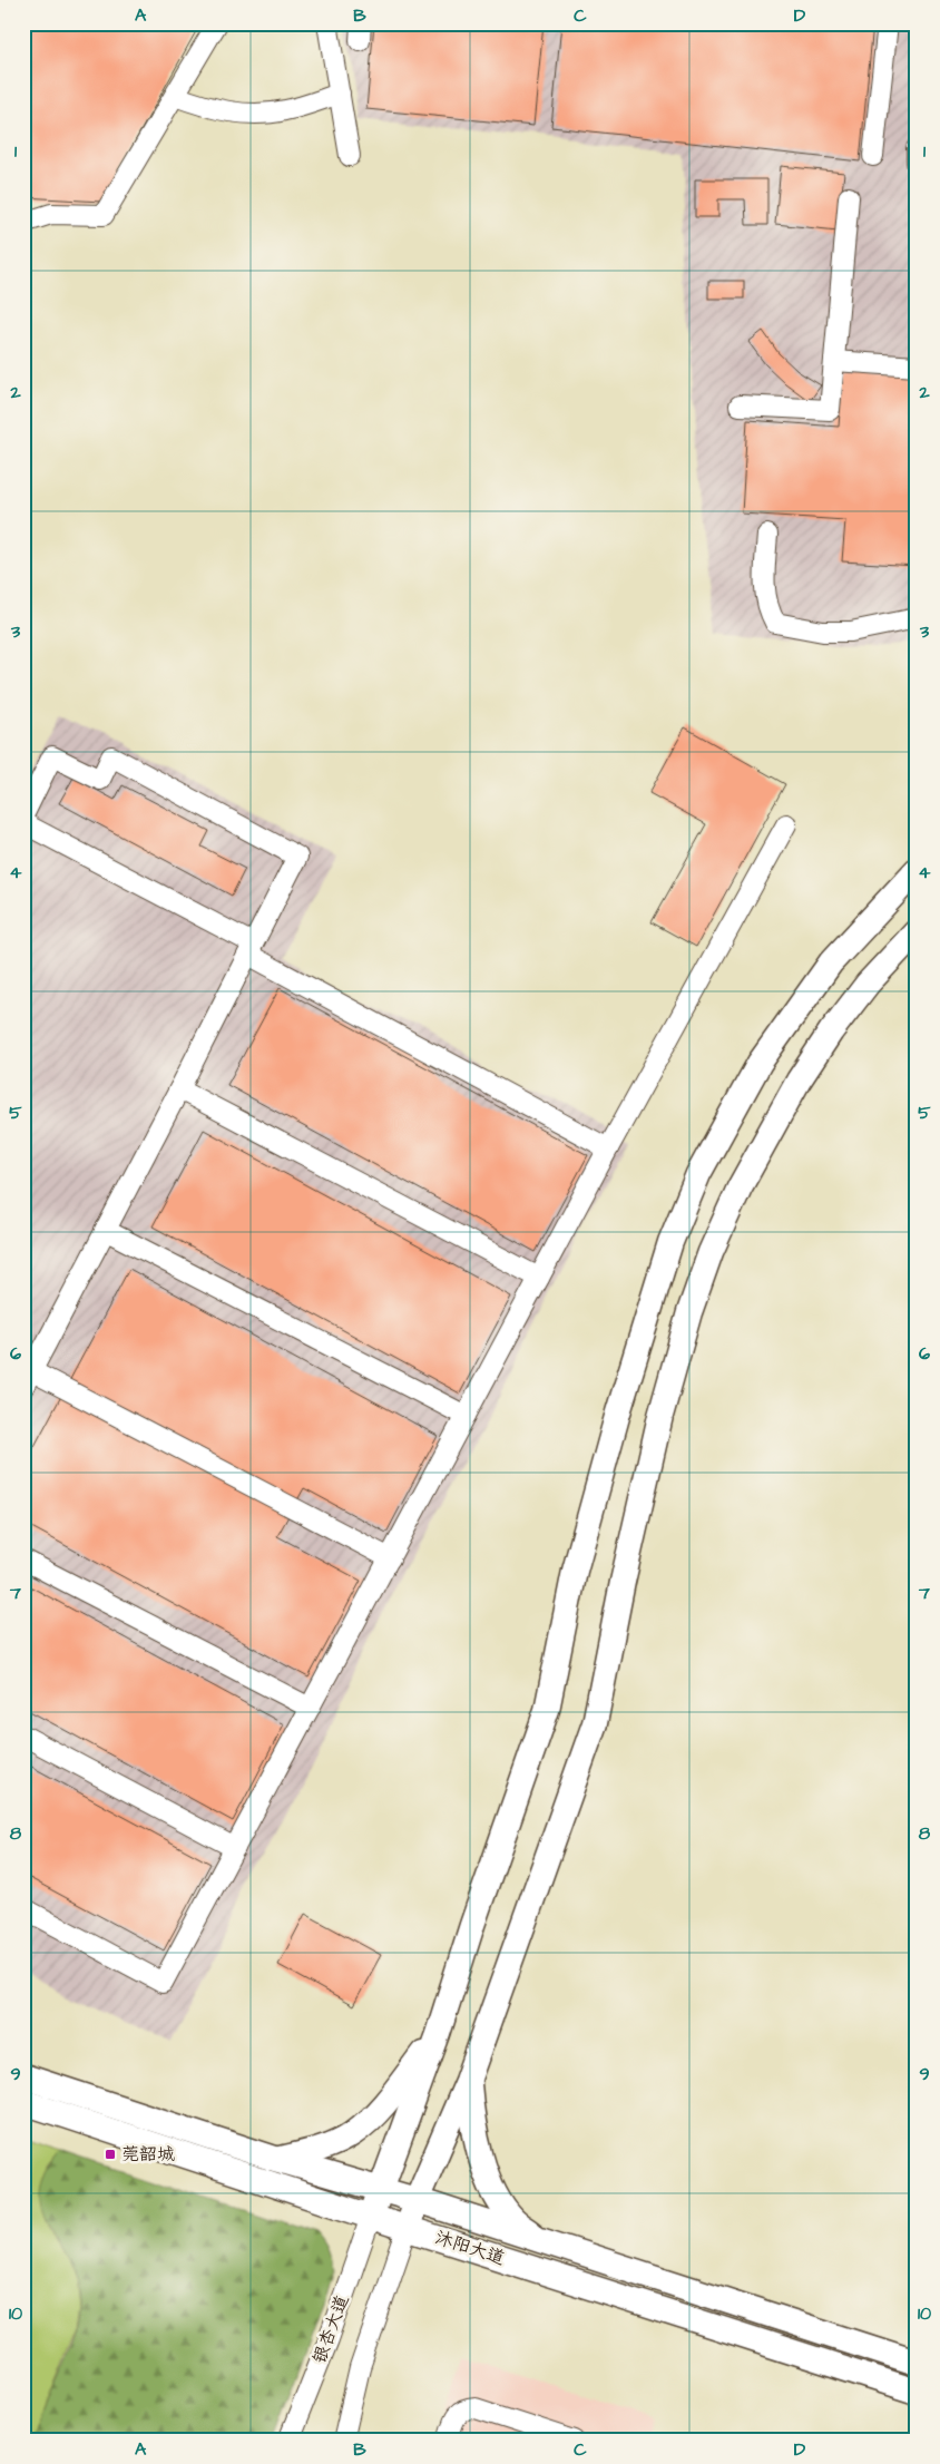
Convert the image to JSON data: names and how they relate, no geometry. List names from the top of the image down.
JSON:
{
  "streets": {
    "main road": ["沐阳大道"],
    "street": ["银杏大道"]
  },
  "crossings": [
    ["沐阳大道", "银杏大道"]
  ],
  "places": {
    "transit": ["莞韶城"]
  },
  "grid": {
    "columns": [
      "A",
      "B",
      "C",
      "D"
    ],
    "rows": [
      "1",
      "2",
      "3",
      "4",
      "5",
      "6",
      "7",
      "8",
      "9",
      "10"
    ]
  }
}
